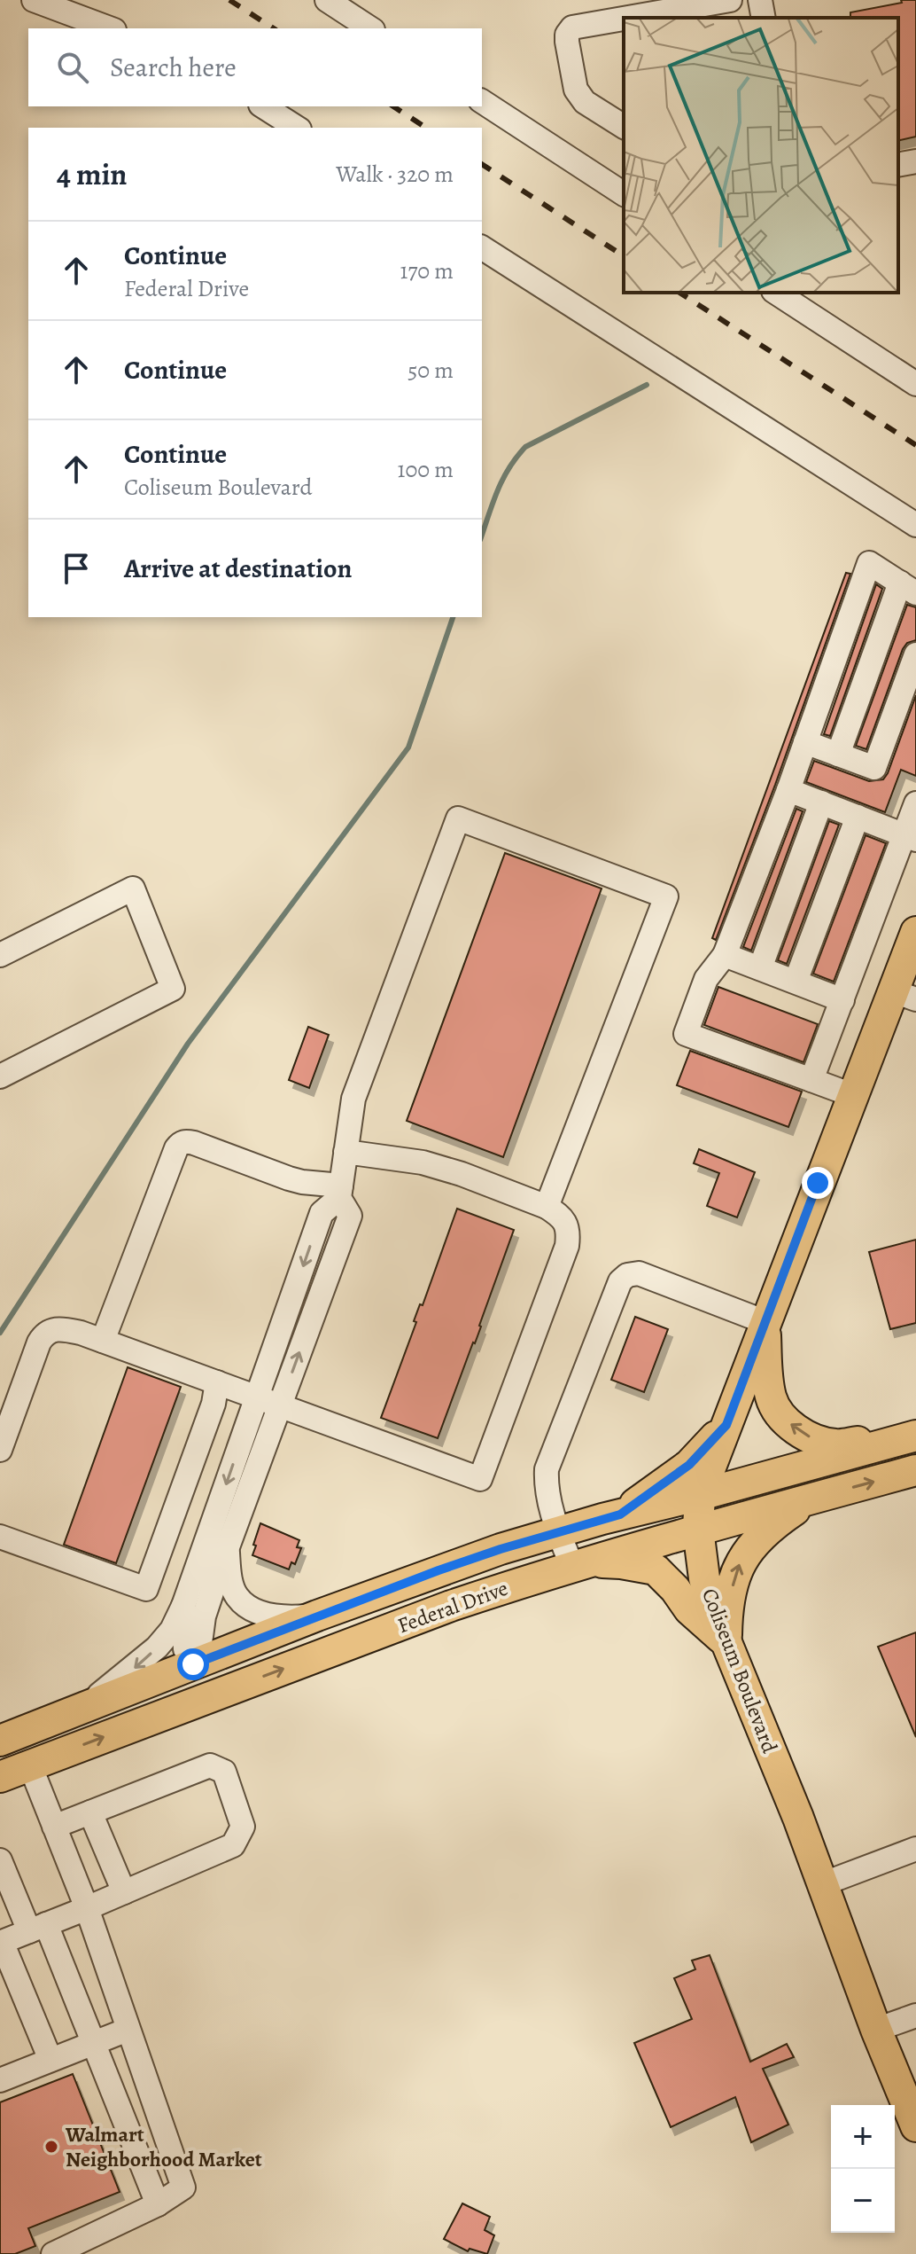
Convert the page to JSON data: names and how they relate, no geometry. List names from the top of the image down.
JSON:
{
  "streets": {
    "main road": ["Federal Drive", "Coliseum Boulevard"]
  },
  "crossings": [
    ["Federal Drive", "Coliseum Boulevard"]
  ],
  "places": ["Walmart Neighborhood Market"],
  "page": {
    "search": "Search here",
    "heading": ["4 min", "Walk · 320 m"],
    "list": [
      ["Continue", "Federal Drive", "170 m"],
      ["Continue", "50 m"],
      ["Continue", "Coliseum Boulevard", "100 m"],
      "Arrive at destination"
    ],
    "map_buttons": ["+", "−"]
  }
}
